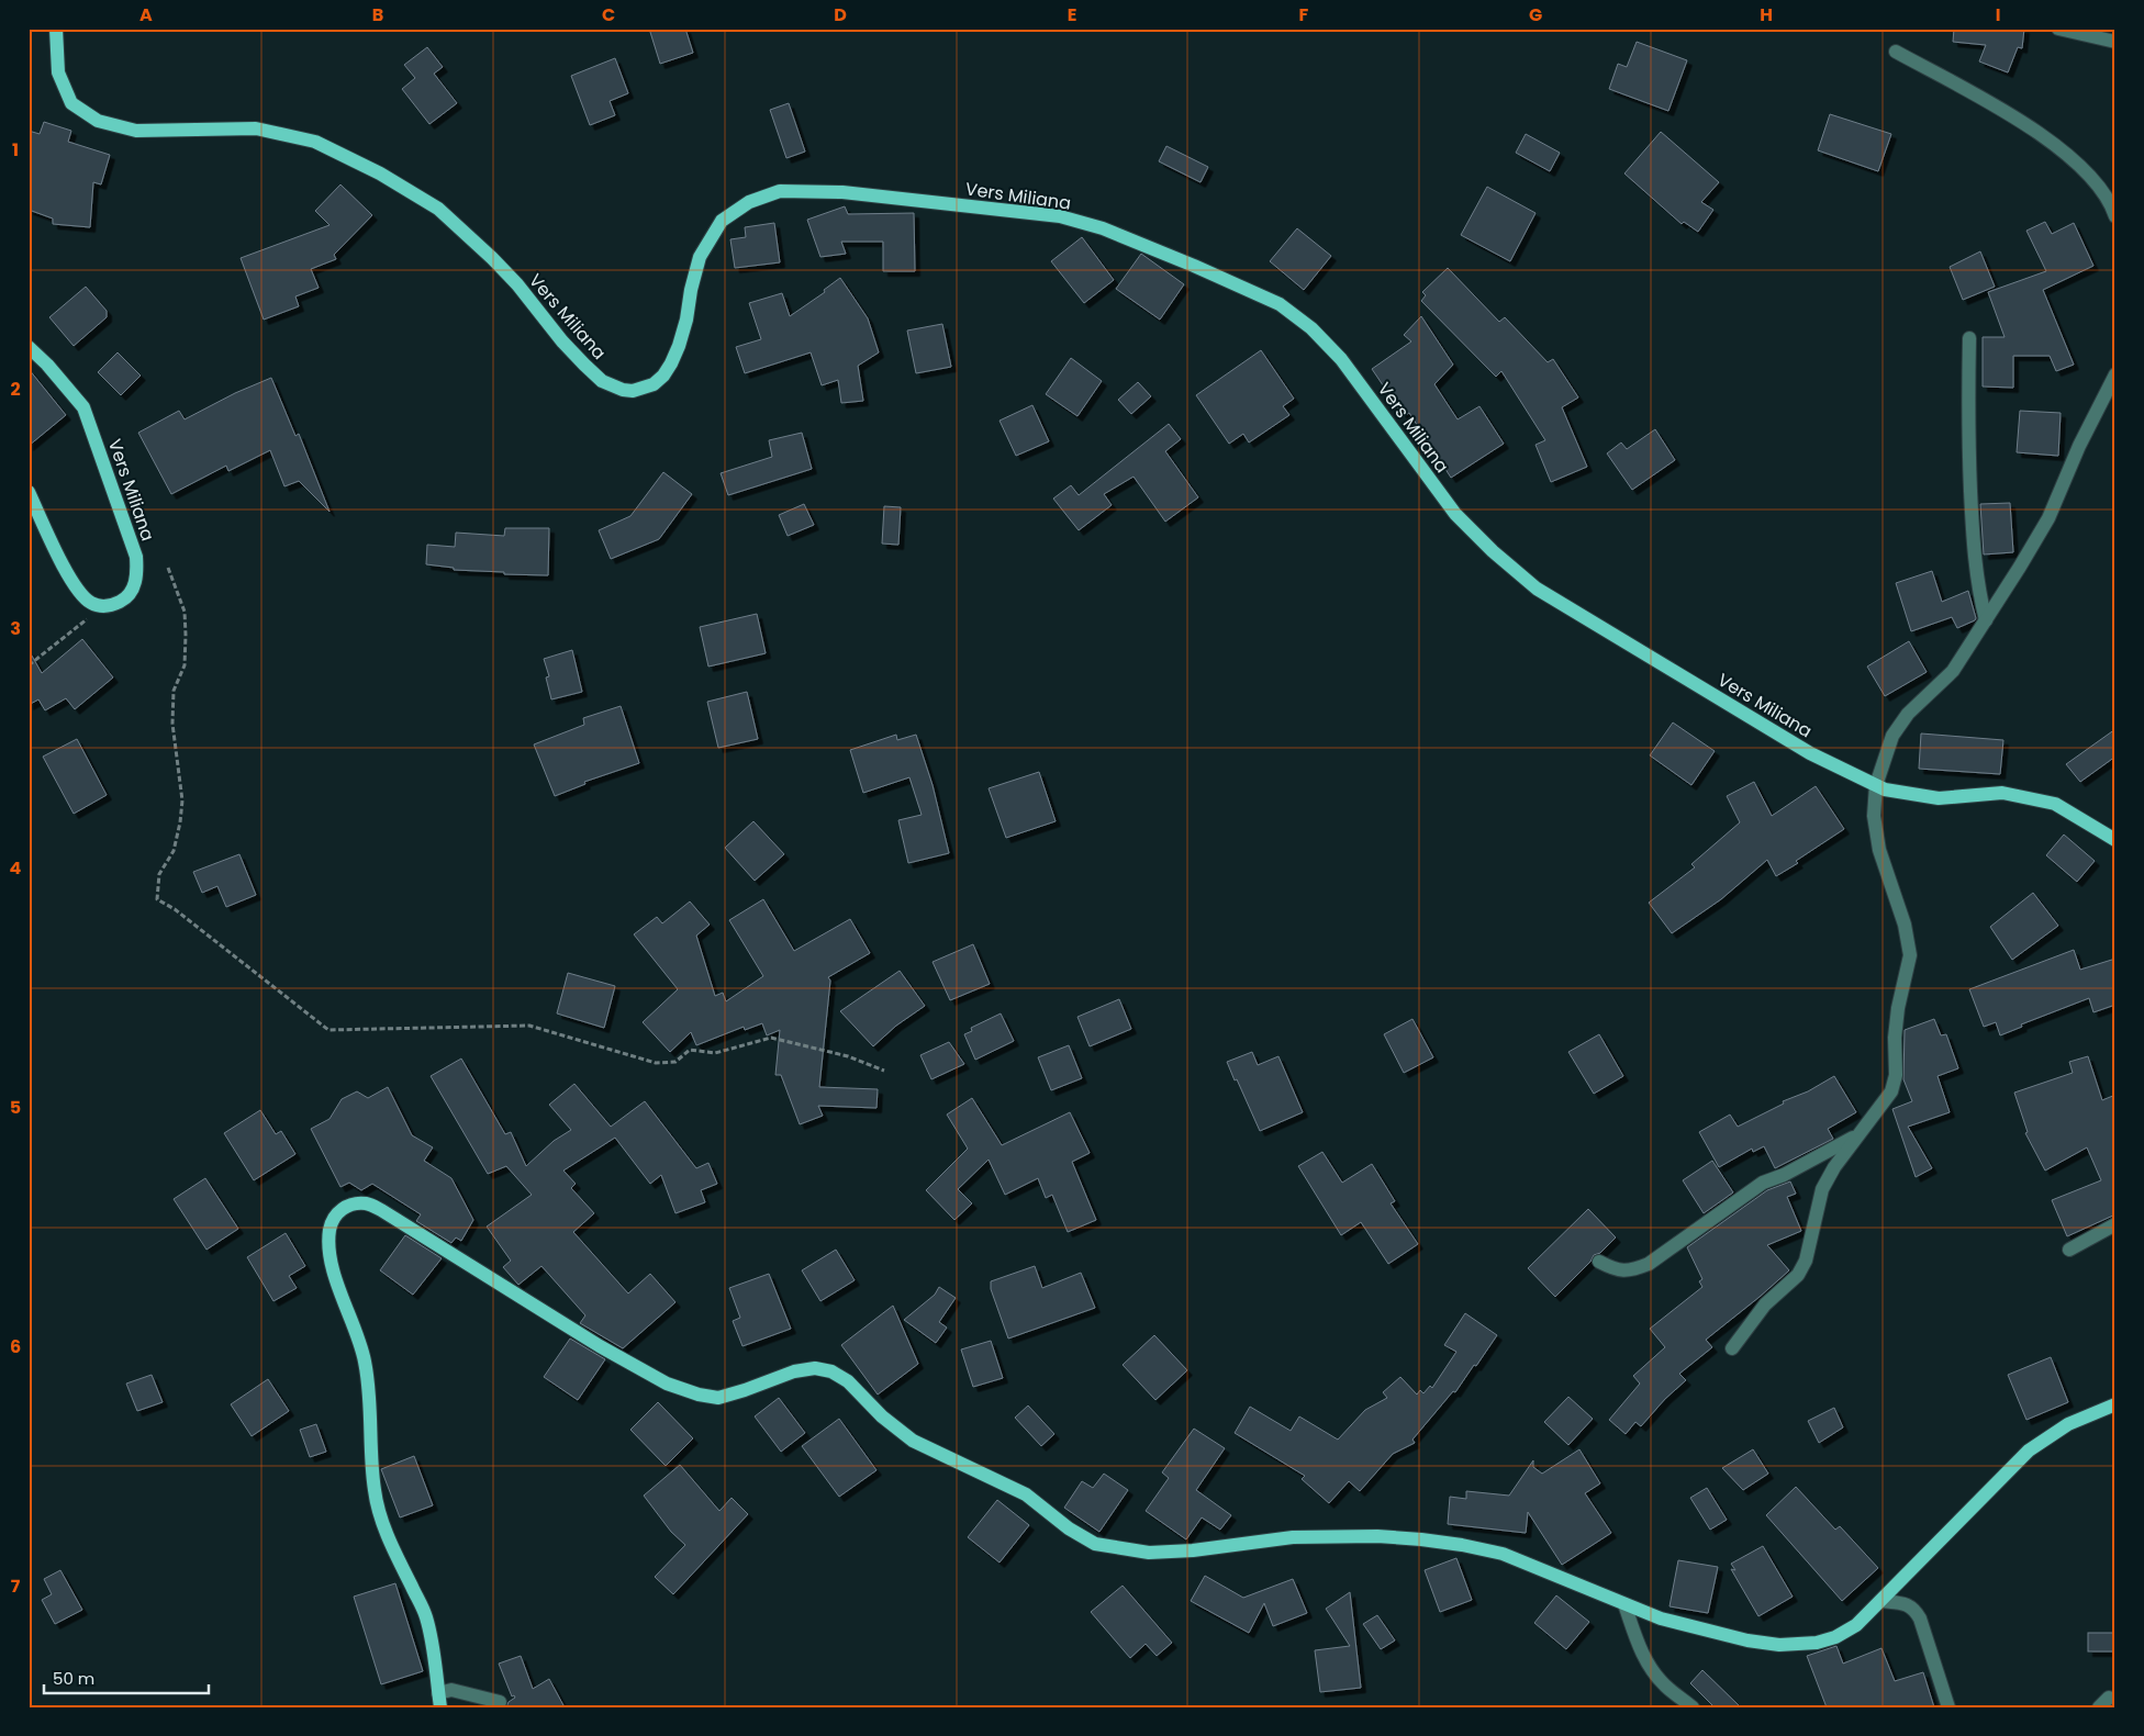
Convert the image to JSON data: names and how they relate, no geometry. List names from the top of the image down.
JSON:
{
  "streets": {
    "main road": ["Vers Miliana"]
  },
  "scale_bar": "50 m",
  "grid": {
    "columns": [
      "A",
      "B",
      "C",
      "D",
      "E",
      "F",
      "G",
      "H",
      "I"
    ],
    "rows": [
      "1",
      "2",
      "3",
      "4",
      "5",
      "6",
      "7"
    ]
  }
}
